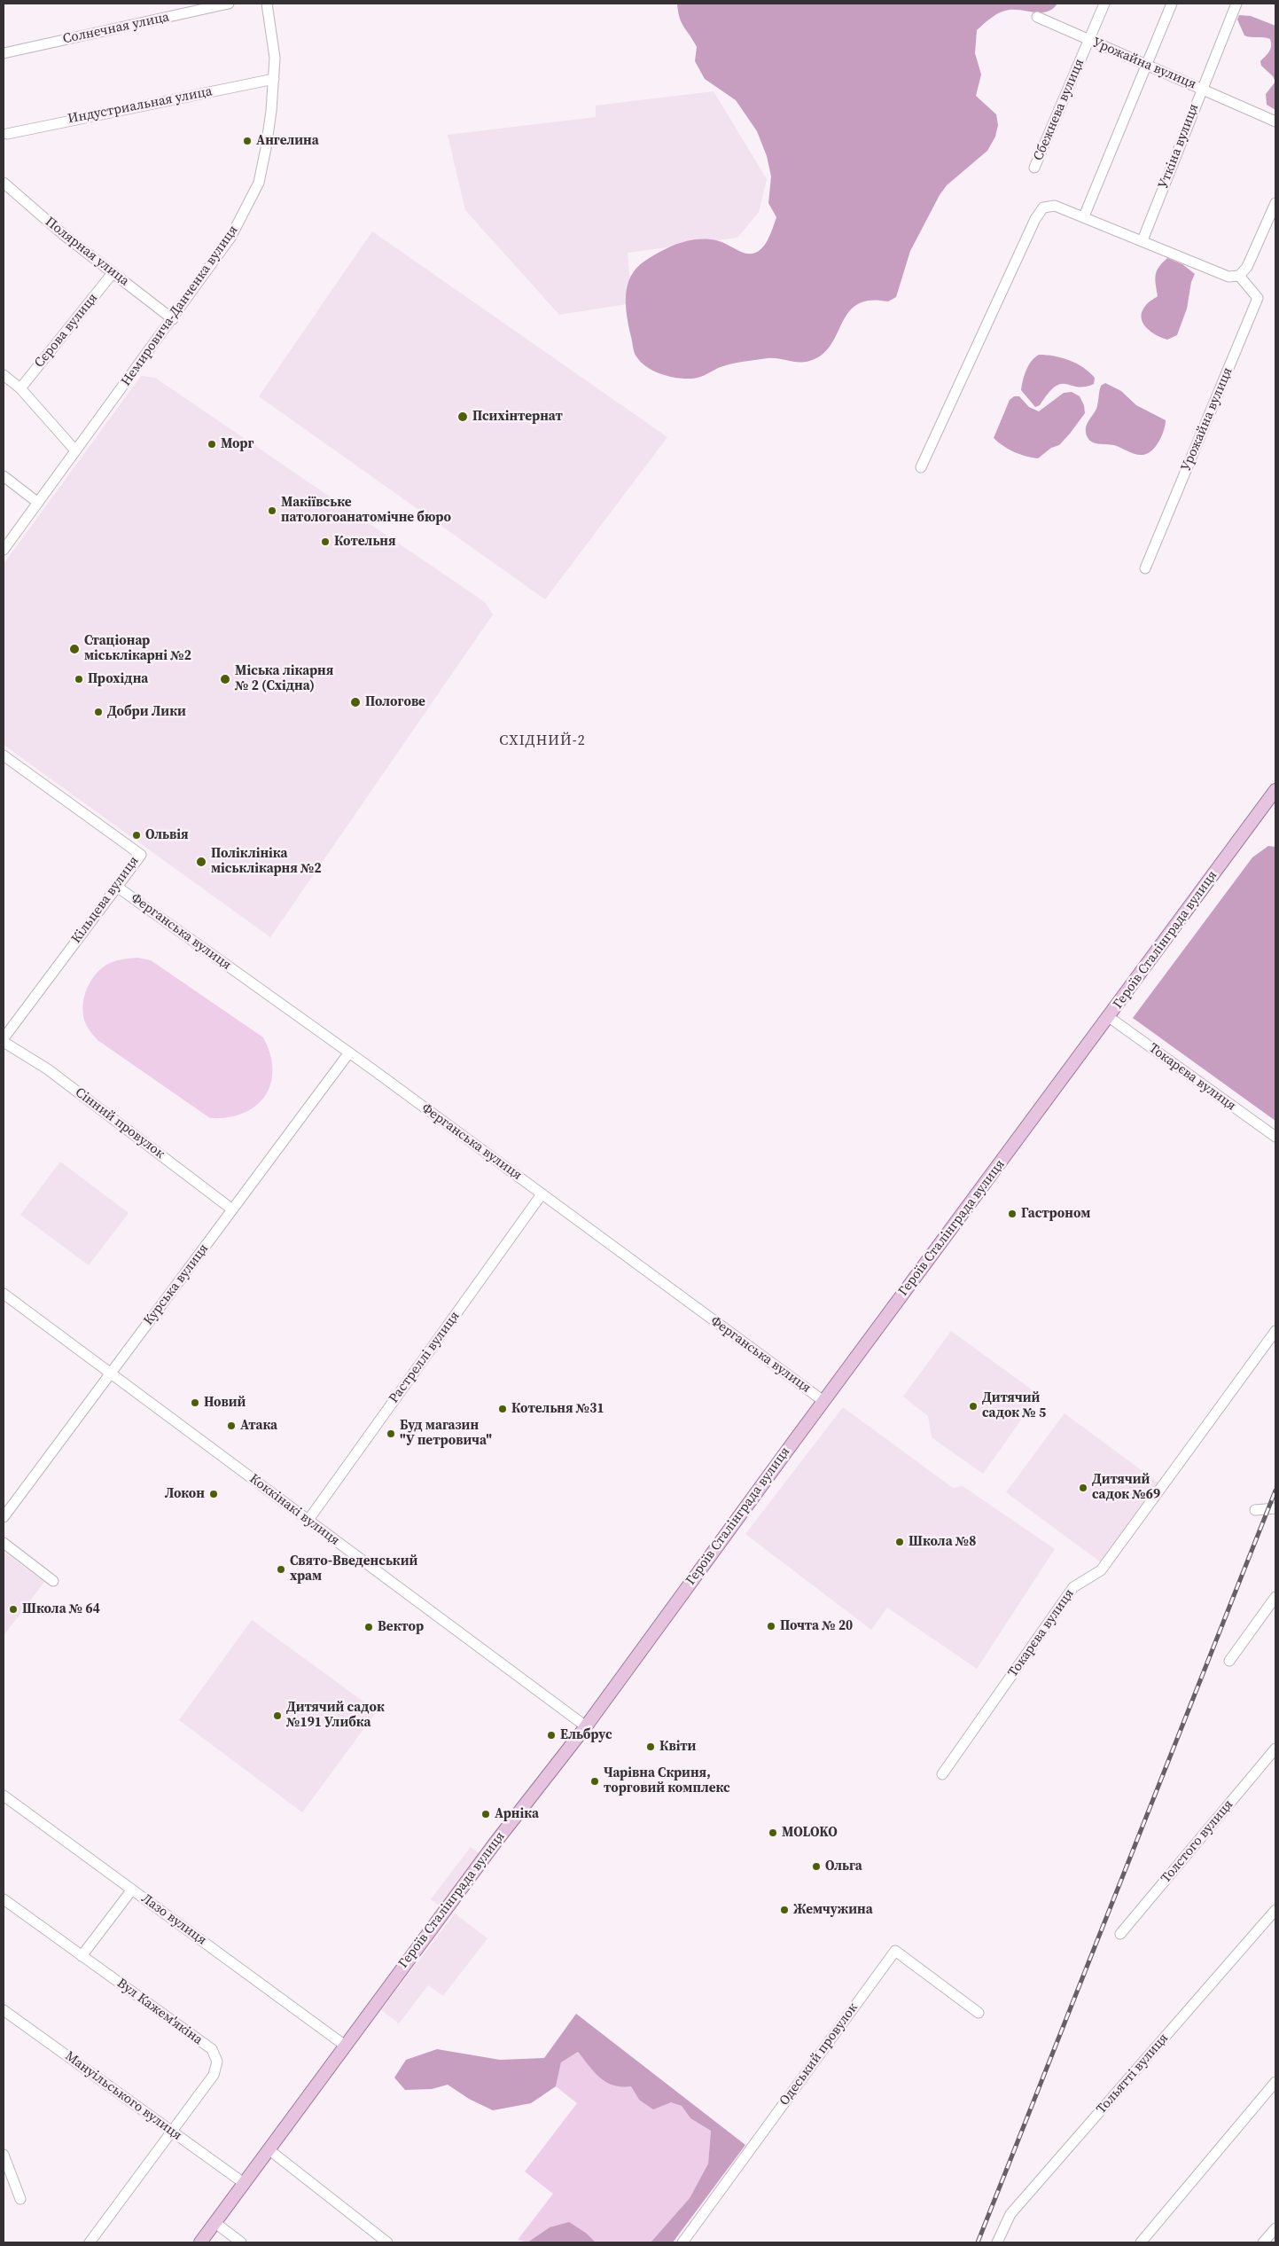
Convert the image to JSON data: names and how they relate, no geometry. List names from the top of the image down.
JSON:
{
  "streets": {
    "main road": ["Героїв Сталінграда вулиця"],
    "street": [
      "Солнечная улица",
      "Урожайна вулиця",
      "Индустриальная улица",
      "Сбежнева вулиця",
      "Уткiна вулиця",
      "Полярная улица",
      "Немировича-Данченка вулиця",
      "Сєрова вулиця",
      "Кільцева вулиця",
      "Ферганська вулиця",
      "Токарєва вулиця",
      "Сінний провулок",
      "Курська вулиця",
      "Растреллі вулиця",
      "Коккінакі вулиця",
      "Толстого вулиця",
      "Лазо вулиця",
      "Вул Кажем'якіна",
      "Одеський провулок",
      "Тольятті вулиця",
      "Мануільського вулиця"
    ]
  },
  "crossings": [
    ["Урожайна вулиця", "Сбежнева вулиця"],
    ["Урожайна вулиця", "Уткiна вулиця"],
    ["Индустриальная улица", "Немировича-Данченка вулиця"],
    ["Полярная улица", "Немировича-Данченка вулиця"],
    ["Полярная улица", "Сєрова вулиця"],
    ["Кільцева вулиця", "Ферганська вулиця"],
    ["Кільцева вулиця", "Сінний провулок"],
    ["Ферганська вулиця", "Героїв Сталінграда вулиця"],
    ["Ферганська вулиця", "Курська вулиця"],
    ["Ферганська вулиця", "Растреллі вулиця"],
    ["Героїв Сталінграда вулиця", "Токарєва вулиця"],
    ["Героїв Сталінграда вулиця", "Коккінакі вулиця"],
    ["Героїв Сталінграда вулиця", "Лазо вулиця"],
    ["Героїв Сталінграда вулиця", "Мануільського вулиця"],
    ["Сінний провулок", "Курська вулиця"],
    ["Курська вулиця", "Коккінакі вулиця"],
    ["Растреллі вулиця", "Коккінакі вулиця"],
    ["Вул Кажем'якіна", "Мануільського вулиця"]
  ],
  "districts": ["СХІДНИЙ-2"],
  "places": [
    "Ангелина",
    "Психінтернат",
    "Морг",
    "Макіївське патологоанатомічне бюро",
    "Котельня",
    "Стаціонар міськлікарні №2",
    "Прохідна",
    "Міська лікарня № 2 (Східна)",
    "Пологове",
    "Добри Лики",
    "Ольвія",
    "Поліклініка міськлікарня №2",
    "Гастроном",
    "Новий",
    "Дитячий садок № 5",
    "Котельня №31",
    "Атака",
    "Буд магазин \"У петровича\"",
    "Дитячий садок №69",
    "Локон",
    "Школа №8",
    "Свято-Введенський храм",
    "Школа № 64",
    "Почта № 20",
    "Вектор",
    "Дитячий садок №191 Улибка",
    "Ельбрус",
    "Квіти",
    "Чарівна Скриня, торговий комплекс",
    "Арніка",
    "MOLOKO",
    "Ольга",
    "Жемчужина"
  ]
}
